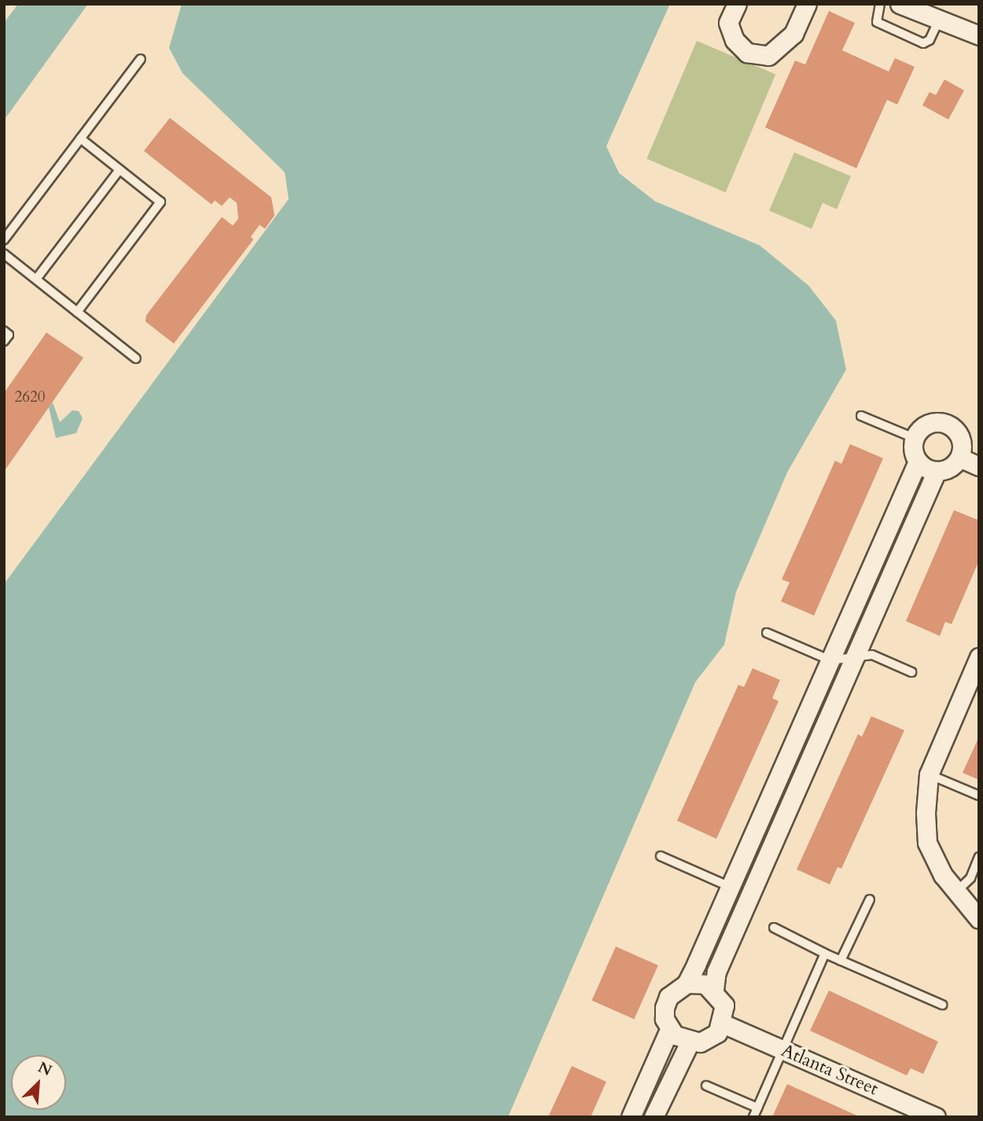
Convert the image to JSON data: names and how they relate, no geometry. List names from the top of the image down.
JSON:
{
  "streets": {
    "street": ["Atlanta Street"]
  },
  "house_numbers": ["2620"],
  "north": "top right"
}
